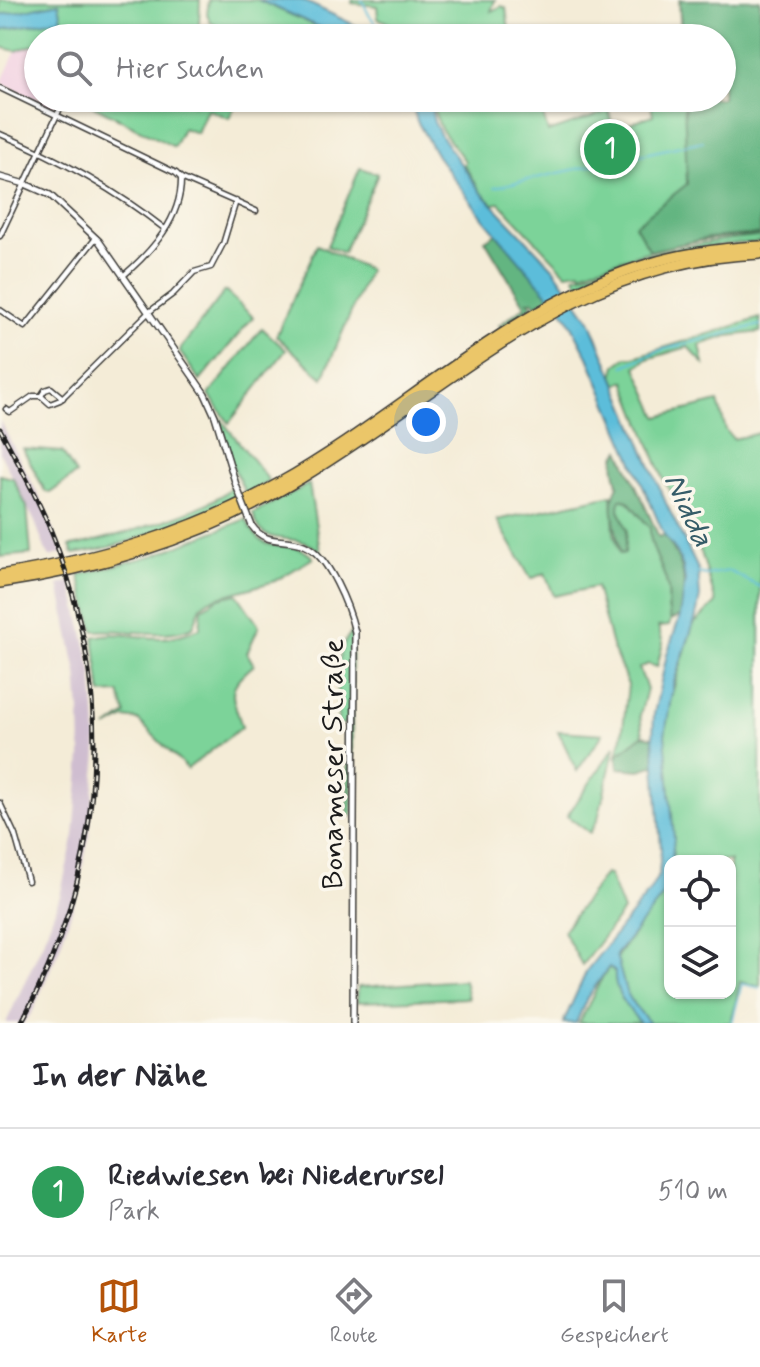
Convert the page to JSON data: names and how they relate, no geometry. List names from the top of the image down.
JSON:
{
  "streets": {
    "street": ["Bonameser Straße"]
  },
  "water": ["Nidda"],
  "page": {
    "search": "Hier suchen",
    "pins": "1",
    "heading": "In der Nähe",
    "list": [
      {
        "mark": "1",
        "name": "Riedwiesen bei Niederursel",
        "note": "Park",
        "value": "510 m"
      }
    ],
    "nav": ["Karte", "Route", "Gespeichert"]
  }
}
